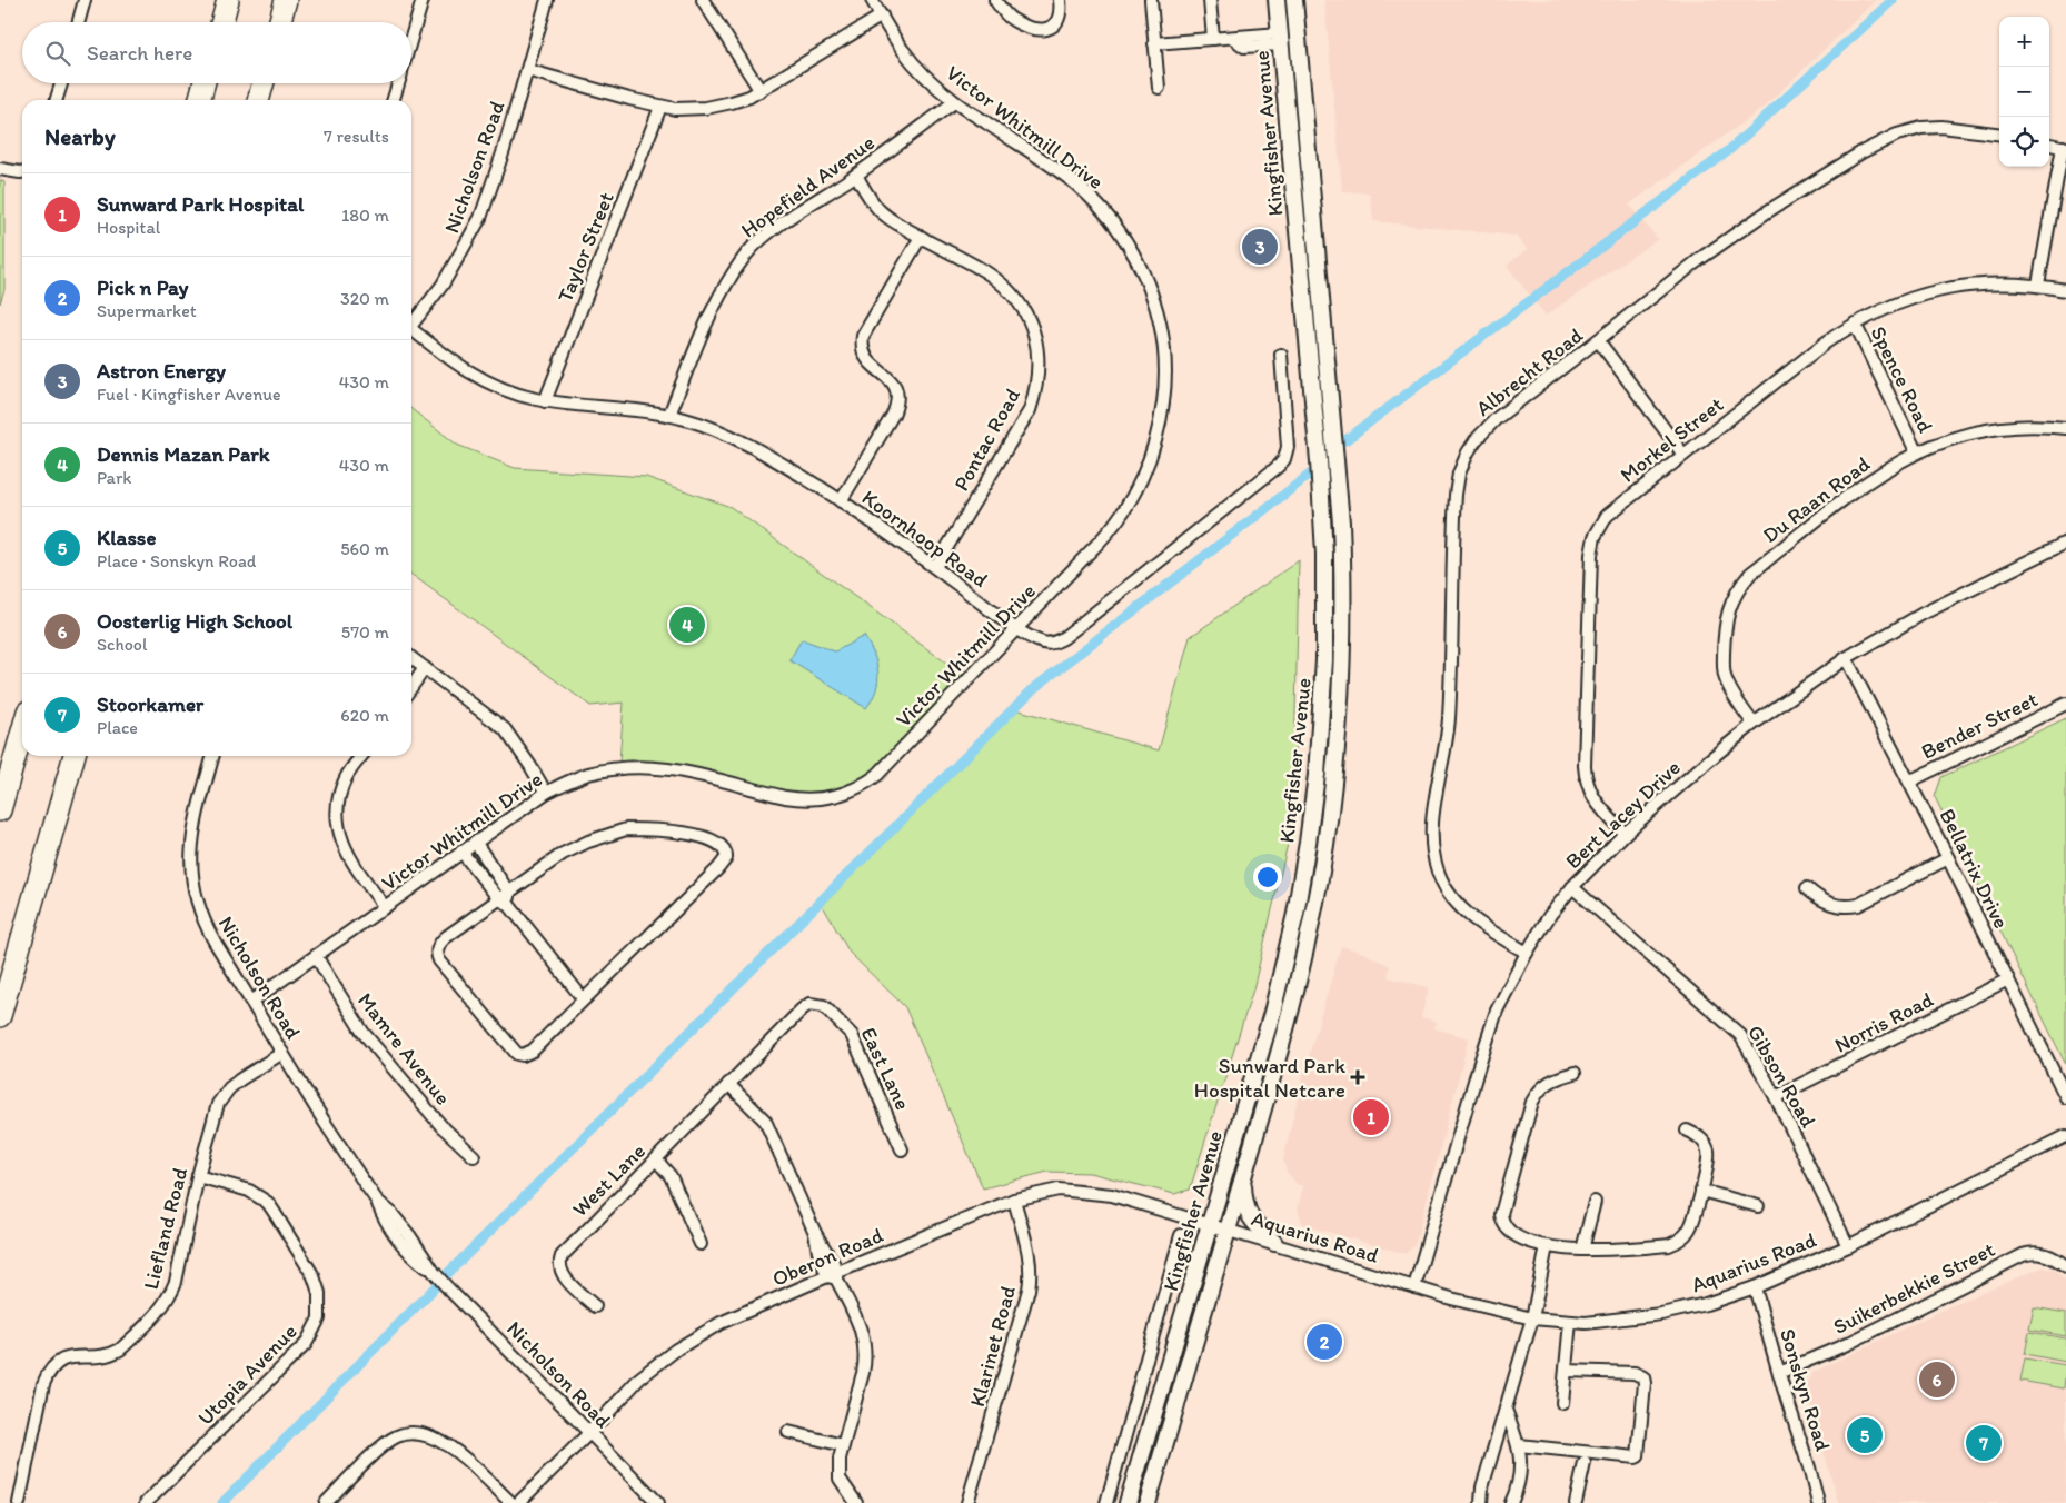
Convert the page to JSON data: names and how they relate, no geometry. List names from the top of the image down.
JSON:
{
  "streets": {
    "street": [
      "Victor Whitmill Drive",
      "Kingfisher Avenue",
      "Nicholson Road",
      "Hopefield Avenue",
      "Taylor Street",
      "Albrecht Road",
      "Spence Road",
      "Pontac Road",
      "Morkel Street",
      "Du Raan Road",
      "Koornhoop Road",
      "Bender Street",
      "Bert Lacey Drive",
      "Bellatrix Drive",
      "Norris Road",
      "Mamre Avenue",
      "East Lane",
      "Gibson Road",
      "West Lane",
      "Liefland Road",
      "Aquarius Road",
      "Oberon Road",
      "Suikerbekkie Street",
      "Klarinet Road",
      "Utopia Avenue",
      "Sonskyn Road"
    ]
  },
  "crossings": [
    ["Victor Whitmill Drive", "Nicholson Road"],
    ["Victor Whitmill Drive", "Hopefield Avenue"],
    ["Victor Whitmill Drive", "Koornhoop Road"],
    ["Victor Whitmill Drive", "Mamre Avenue"],
    ["Kingfisher Avenue", "Aquarius Road"],
    ["Kingfisher Avenue", "Oberon Road"],
    ["Nicholson Road", "Liefland Road"],
    ["Nicholson Road", "Oberon Road"],
    ["Hopefield Avenue", "Pontac Road"],
    ["Hopefield Avenue", "Koornhoop Road"],
    ["Taylor Street", "Koornhoop Road"],
    ["Albrecht Road", "Bert Lacey Drive"],
    ["Spence Road", "Morkel Street"],
    ["Spence Road", "Du Raan Road"],
    ["Pontac Road", "Koornhoop Road"],
    ["Morkel Street", "Bert Lacey Drive"],
    ["Du Raan Road", "Bert Lacey Drive"],
    ["Bender Street", "Bellatrix Drive"],
    ["Bert Lacey Drive", "Bellatrix Drive"],
    ["Bert Lacey Drive", "Gibson Road"],
    ["Bert Lacey Drive", "Aquarius Road"],
    ["Bellatrix Drive", "Norris Road"],
    ["Norris Road", "Gibson Road"],
    ["East Lane", "West Lane"],
    ["Gibson Road", "Aquarius Road"],
    ["Liefland Road", "Utopia Avenue"],
    ["Aquarius Road", "Oberon Road"],
    ["Aquarius Road", "Sonskyn Road"],
    ["Oberon Road", "Klarinet Road"],
    ["Suikerbekkie Street", "Sonskyn Road"]
  ],
  "places": {
    "health": ["Sunward Park Hospital Netcare"]
  },
  "page": {
    "map_buttons": ["+", "−"],
    "search": "Search here",
    "heading": ["Nearby", "7 results"],
    "list": [
      {
        "mark": "1",
        "name": "Sunward Park Hospital",
        "note": "Hospital",
        "value": "180 m"
      },
      {
        "mark": "2",
        "name": "Pick n Pay",
        "note": "Supermarket",
        "value": "320 m"
      },
      {
        "mark": "3",
        "name": "Astron Energy",
        "note": "Fuel · Kingfisher Avenue",
        "value": "430 m"
      },
      {
        "mark": "4",
        "name": "Dennis Mazan Park",
        "note": "Park",
        "value": "430 m"
      },
      {
        "mark": "5",
        "name": "Klasse",
        "note": "Place · Sonskyn Road",
        "value": "560 m"
      },
      {
        "mark": "6",
        "name": "Oosterlig High School",
        "note": "School",
        "value": "570 m"
      },
      {
        "mark": "7",
        "name": "Stoorkamer",
        "note": "Place",
        "value": "620 m"
      }
    ],
    "pins": [
      "3",
      "4",
      "1",
      "2",
      "6",
      "5",
      "7"
    ]
  }
}
